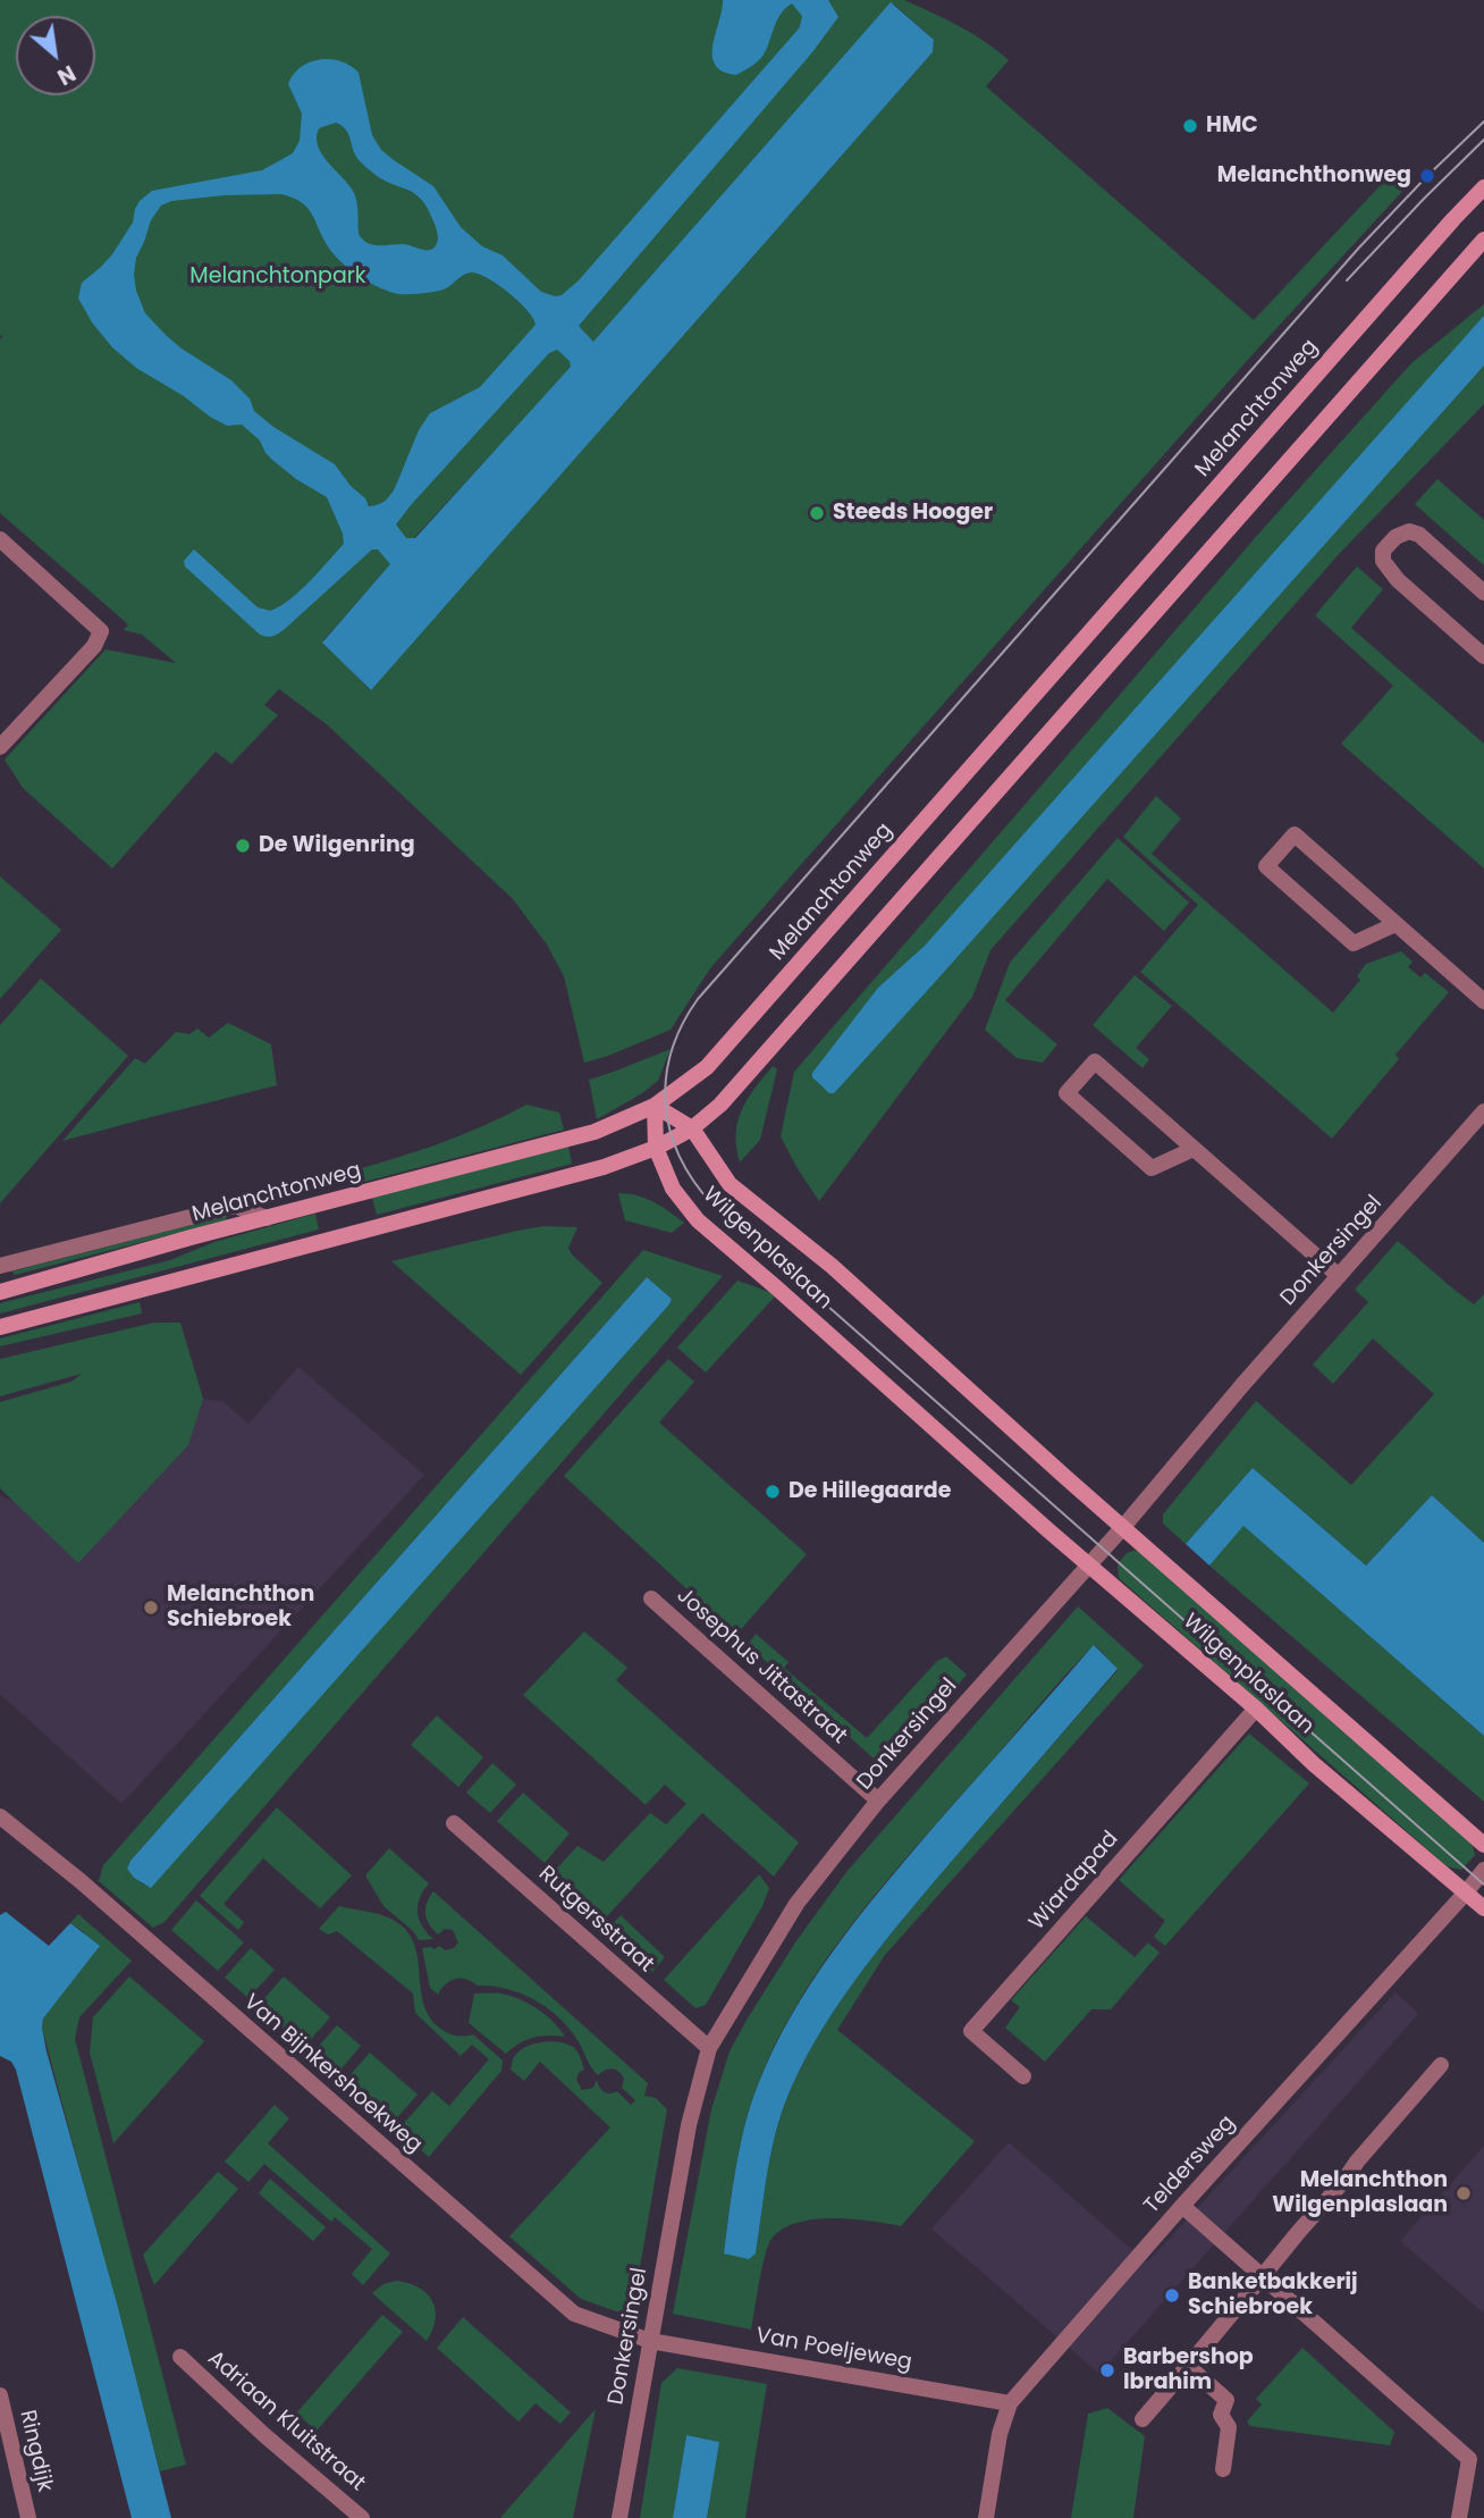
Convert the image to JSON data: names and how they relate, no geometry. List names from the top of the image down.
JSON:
{
  "streets": {
    "street": [
      "Melanchtonweg",
      "Wilgenplaslaan",
      "Donkersingel",
      "Josephus Jittastraat",
      "Wiardapad",
      "Rutgersstraat",
      "Van Bijnkershoekweg",
      "Teldersweg",
      "Van Poeljeweg",
      "Adriaan Kluitstraat",
      "Ringdijk"
    ]
  },
  "crossings": [
    ["Melanchtonweg", "Wilgenplaslaan"],
    ["Wilgenplaslaan", "Donkersingel"],
    ["Wilgenplaslaan", "Wiardapad"],
    ["Wilgenplaslaan", "Teldersweg"],
    ["Donkersingel", "Josephus Jittastraat"],
    ["Donkersingel", "Rutgersstraat"],
    ["Donkersingel", "Van Bijnkershoekweg"],
    ["Donkersingel", "Van Poeljeweg"],
    ["Van Bijnkershoekweg", "Van Poeljeweg"],
    ["Teldersweg", "Van Poeljeweg"]
  ],
  "parks": ["Melanchtonpark"],
  "places": [
    "HMC",
    "Melanchthonweg",
    "Steeds Hooger",
    "De Wilgenring",
    "De Hillegaarde",
    "Melanchthon Schiebroek",
    "Melanchthon Wilgenplaslaan",
    "Banketbakkerij Schiebroek",
    "Barbershop Ibrahim"
  ],
  "north": "bottom right"
}
